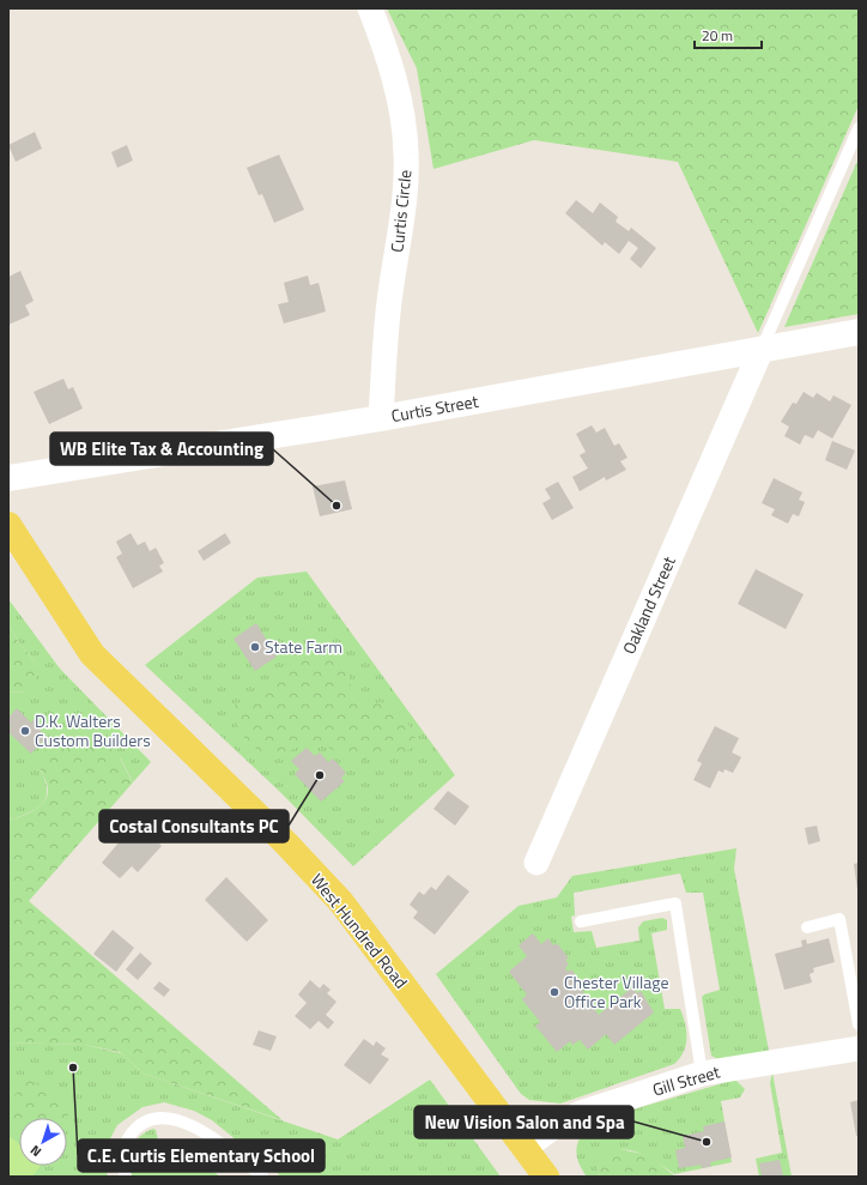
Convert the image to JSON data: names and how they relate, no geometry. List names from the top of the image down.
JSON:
{
  "streets": {
    "main road": ["West Hundred Road"],
    "street": [
      "Curtis Circle",
      "Curtis Street",
      "Oakland Street",
      "Gill Street"
    ]
  },
  "crossings": [
    ["Curtis Circle", "Curtis Street"],
    ["Curtis Street", "Oakland Street"],
    ["West Hundred Road", "Gill Street"]
  ],
  "places": [
    "WB Elite Tax & Accounting",
    "State Farm",
    "D.K. Walters Custom Builders",
    "Costal Consultants PC",
    "Chester Village Office Park",
    "C.E. Curtis Elementary School",
    "New Vision Salon and Spa"
  ],
  "scale_bar": "20 m",
  "north": "bottom left"
}
